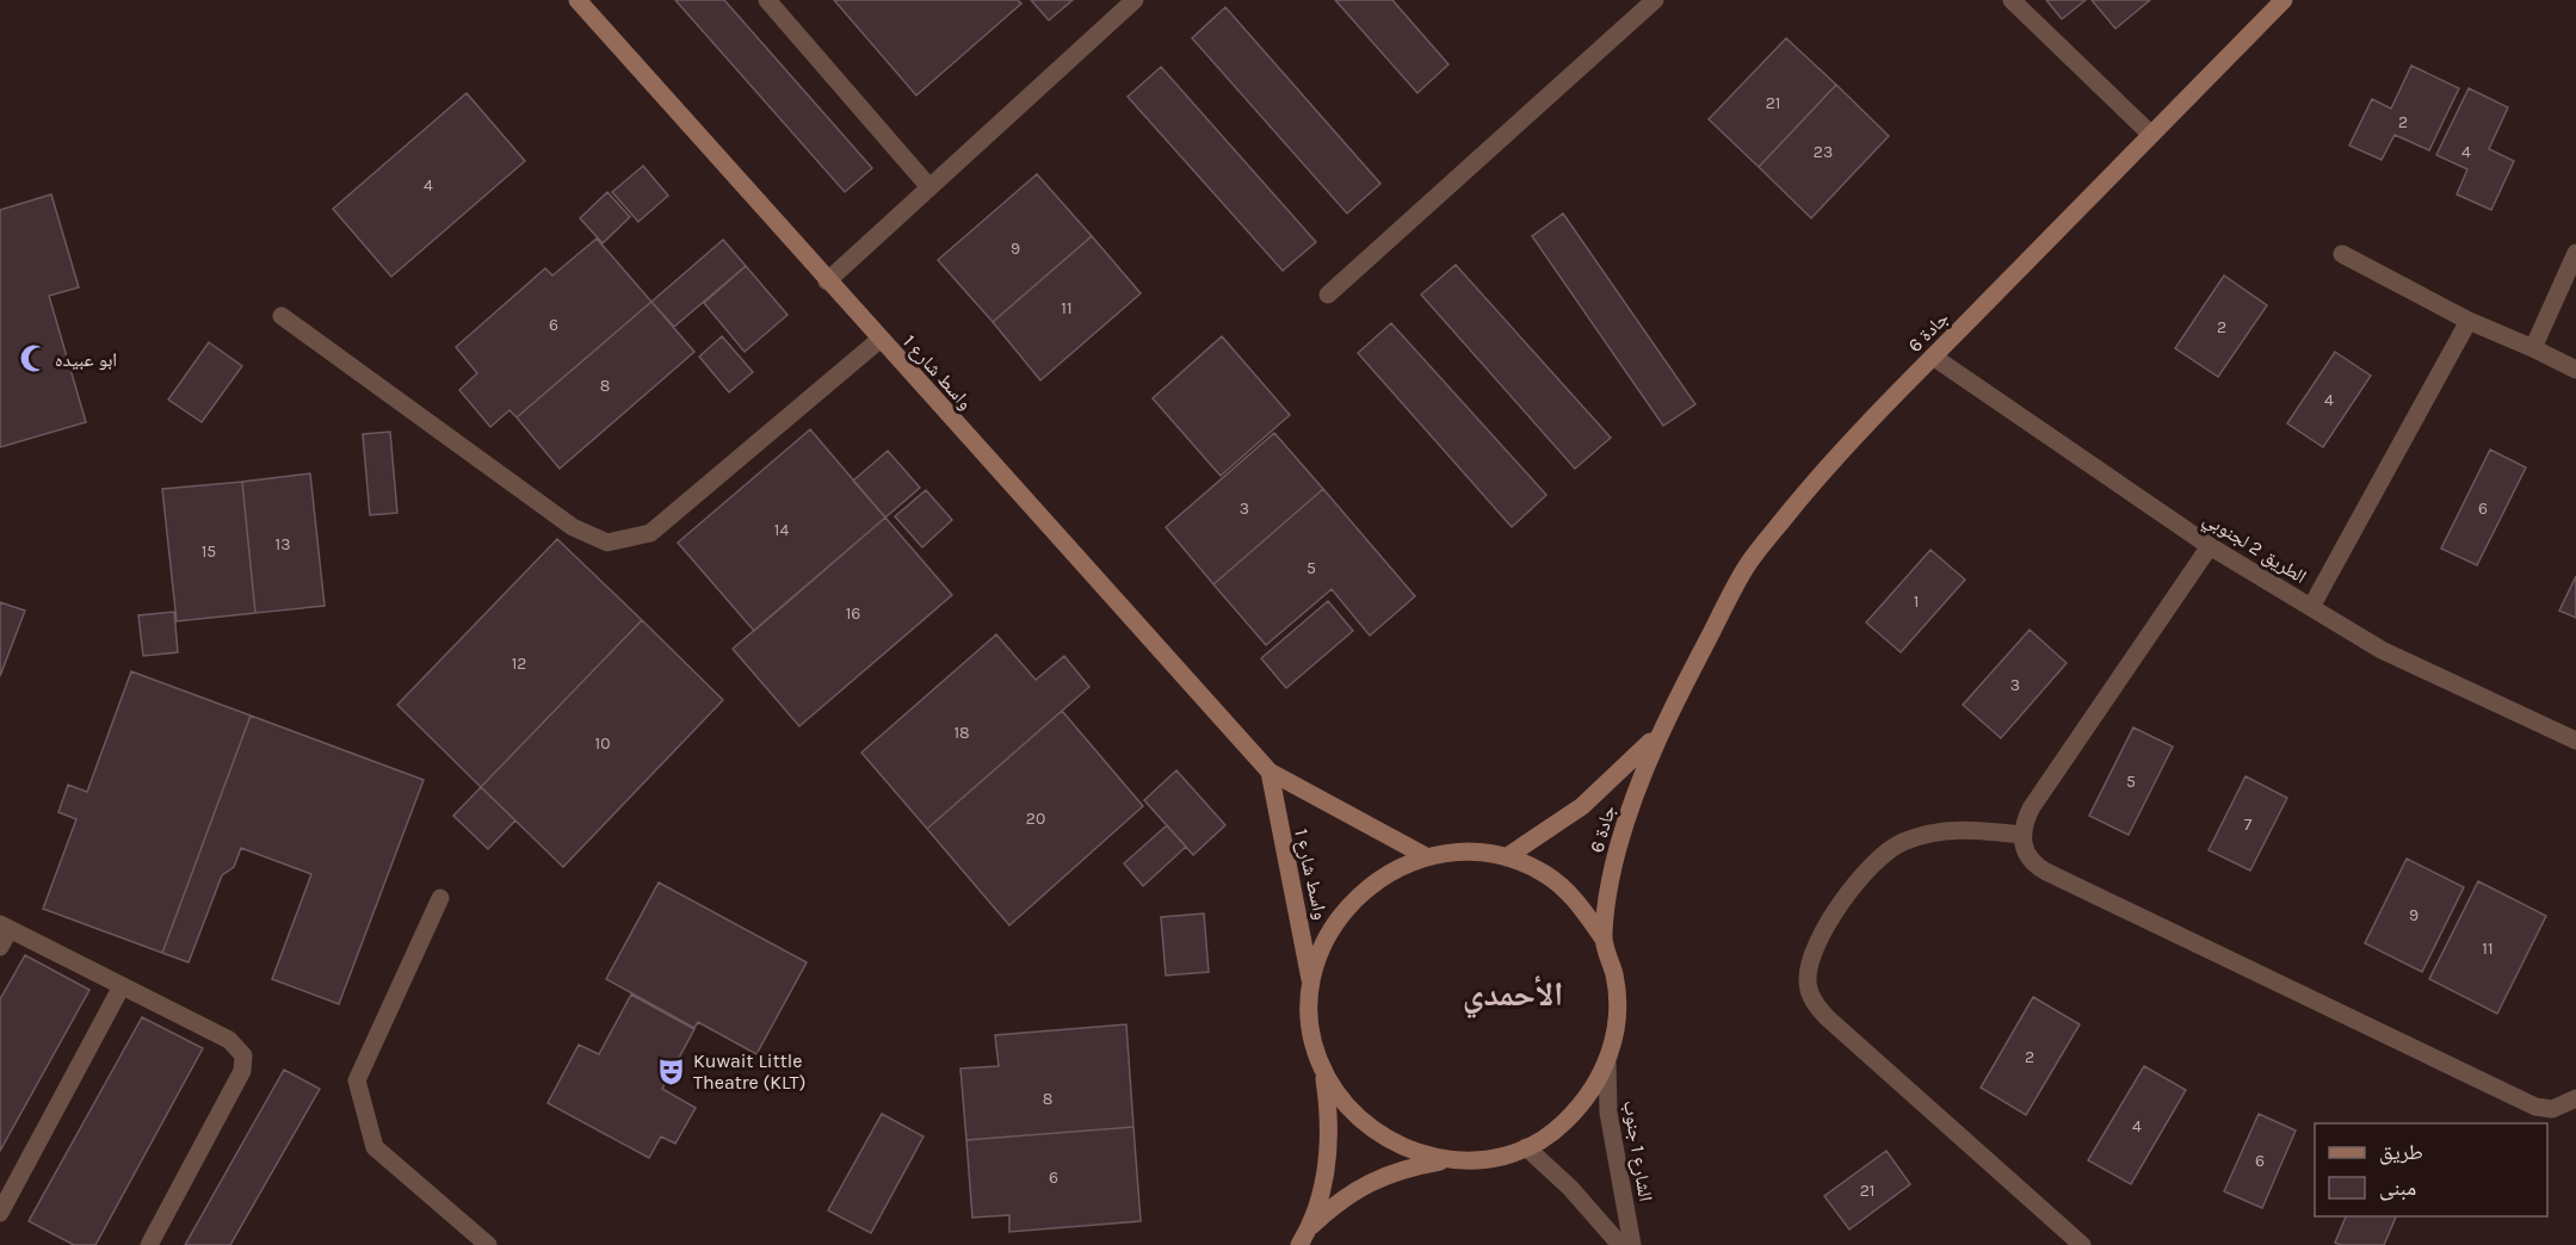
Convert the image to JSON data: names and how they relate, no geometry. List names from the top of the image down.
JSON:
{
  "streets": {
    "main road": ["جادة 6", "واسط شارع 1"],
    "street": ["الطريق 2 لجنوبي", "الشارع 1 جنوب"]
  },
  "crossings": [
    ["جادة 6", "الطريق 2 لجنوبي"]
  ],
  "districts": ["الأحمدي"],
  "places": {
    "mosque": ["ابو عبيده"],
    "theatre": ["Kuwait Little Theatre (KLT)"]
  },
  "house_numbers": [
    "21",
    "2",
    "23",
    "4",
    "4",
    "9",
    "11",
    "6",
    "2",
    "8",
    "4",
    "3",
    "6",
    "14",
    "13",
    "15",
    "5",
    "1",
    "16",
    "12",
    "3",
    "18",
    "10",
    "5",
    "20",
    "7",
    "9",
    "11",
    "2",
    "8",
    "4",
    "6",
    "6",
    "21"
  ],
  "legend": ["طريق", "مبنى"]
}
